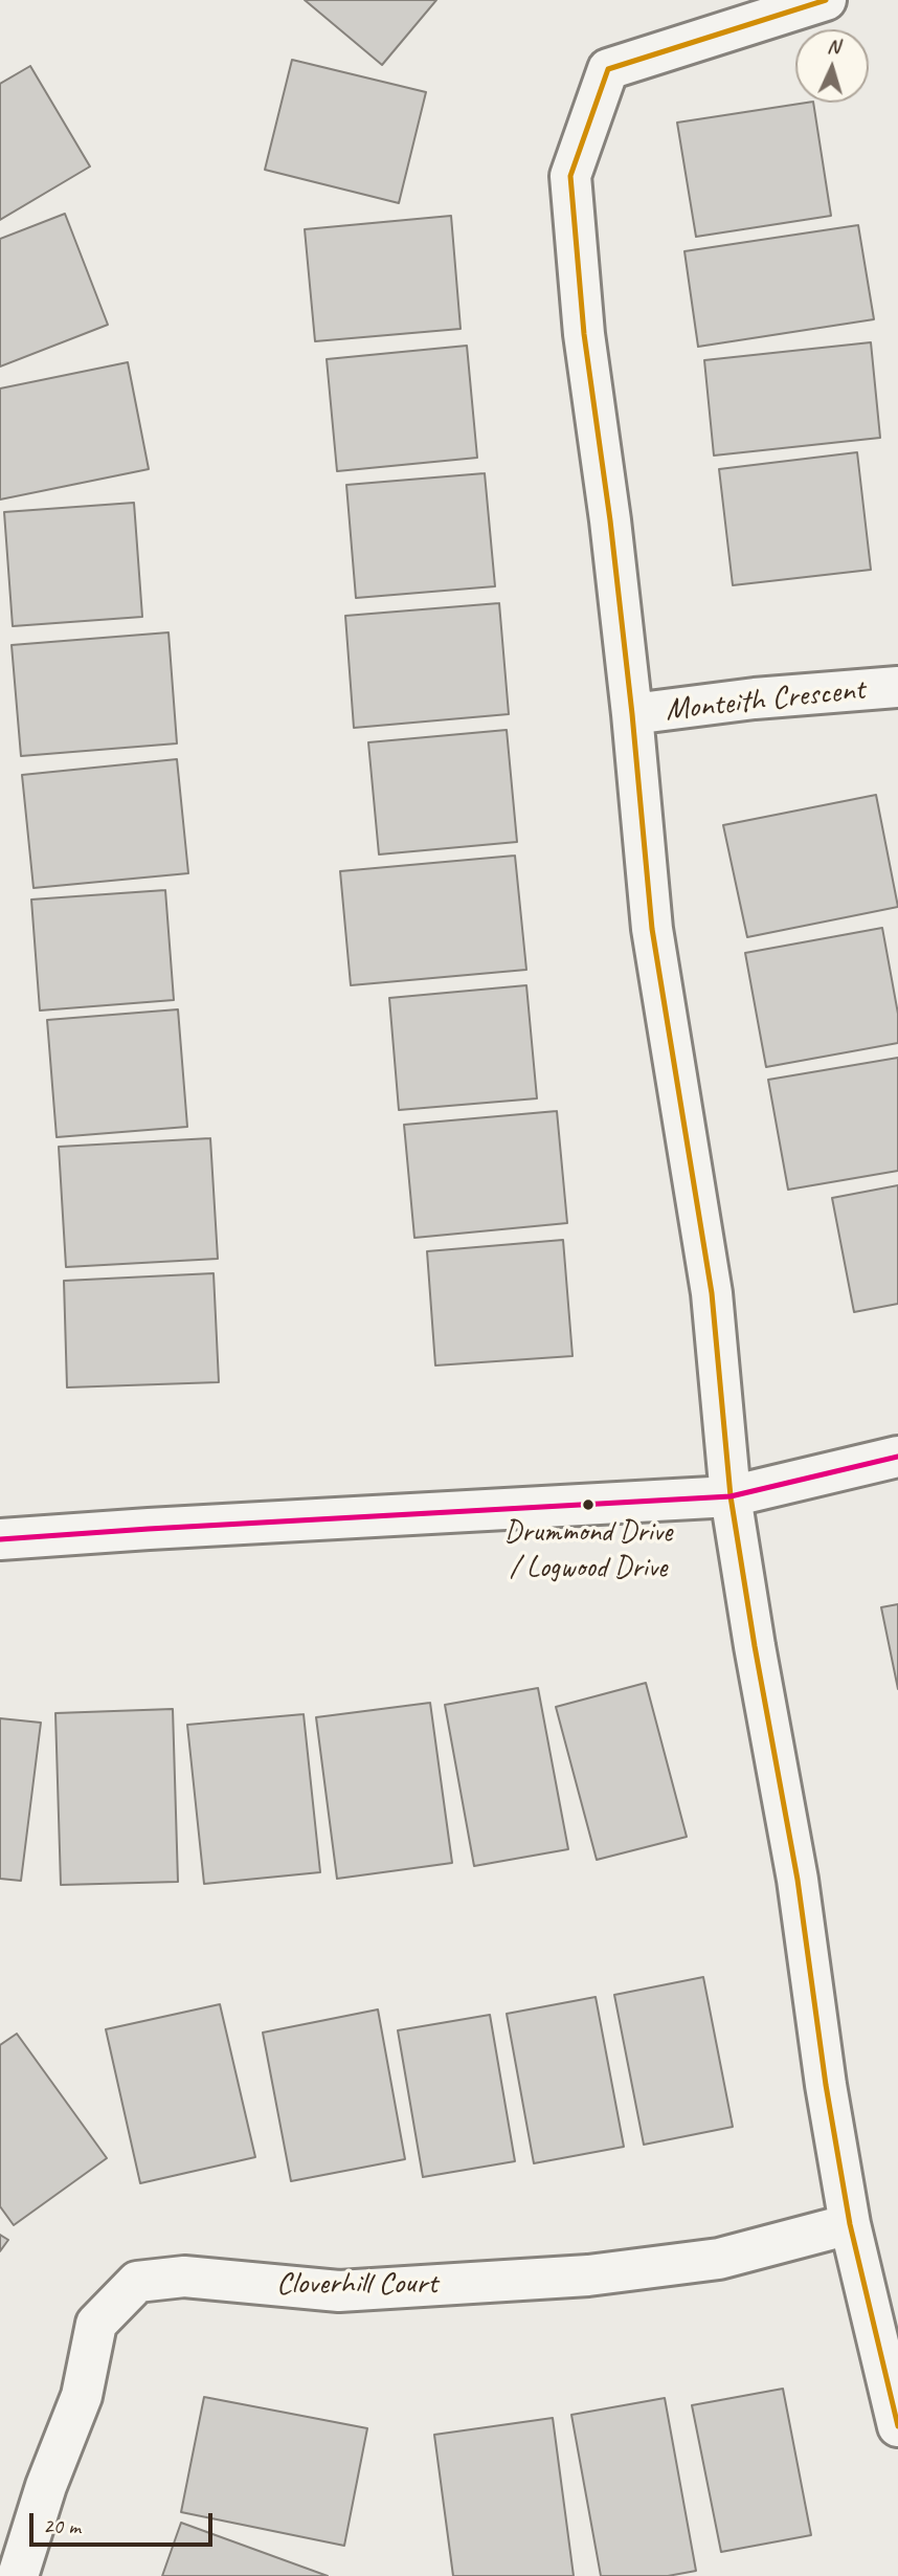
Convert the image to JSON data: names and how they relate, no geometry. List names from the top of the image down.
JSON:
{
  "streets": {
    "street": ["Monteith Crescent", "Cloverhill Court"]
  },
  "crossings": [
    ["Monteith Crescent", "Cloverhill Court"]
  ],
  "places": ["Drummond Drive / Logwood Drive"],
  "scale_bar": "20 m",
  "north": "top"
}
